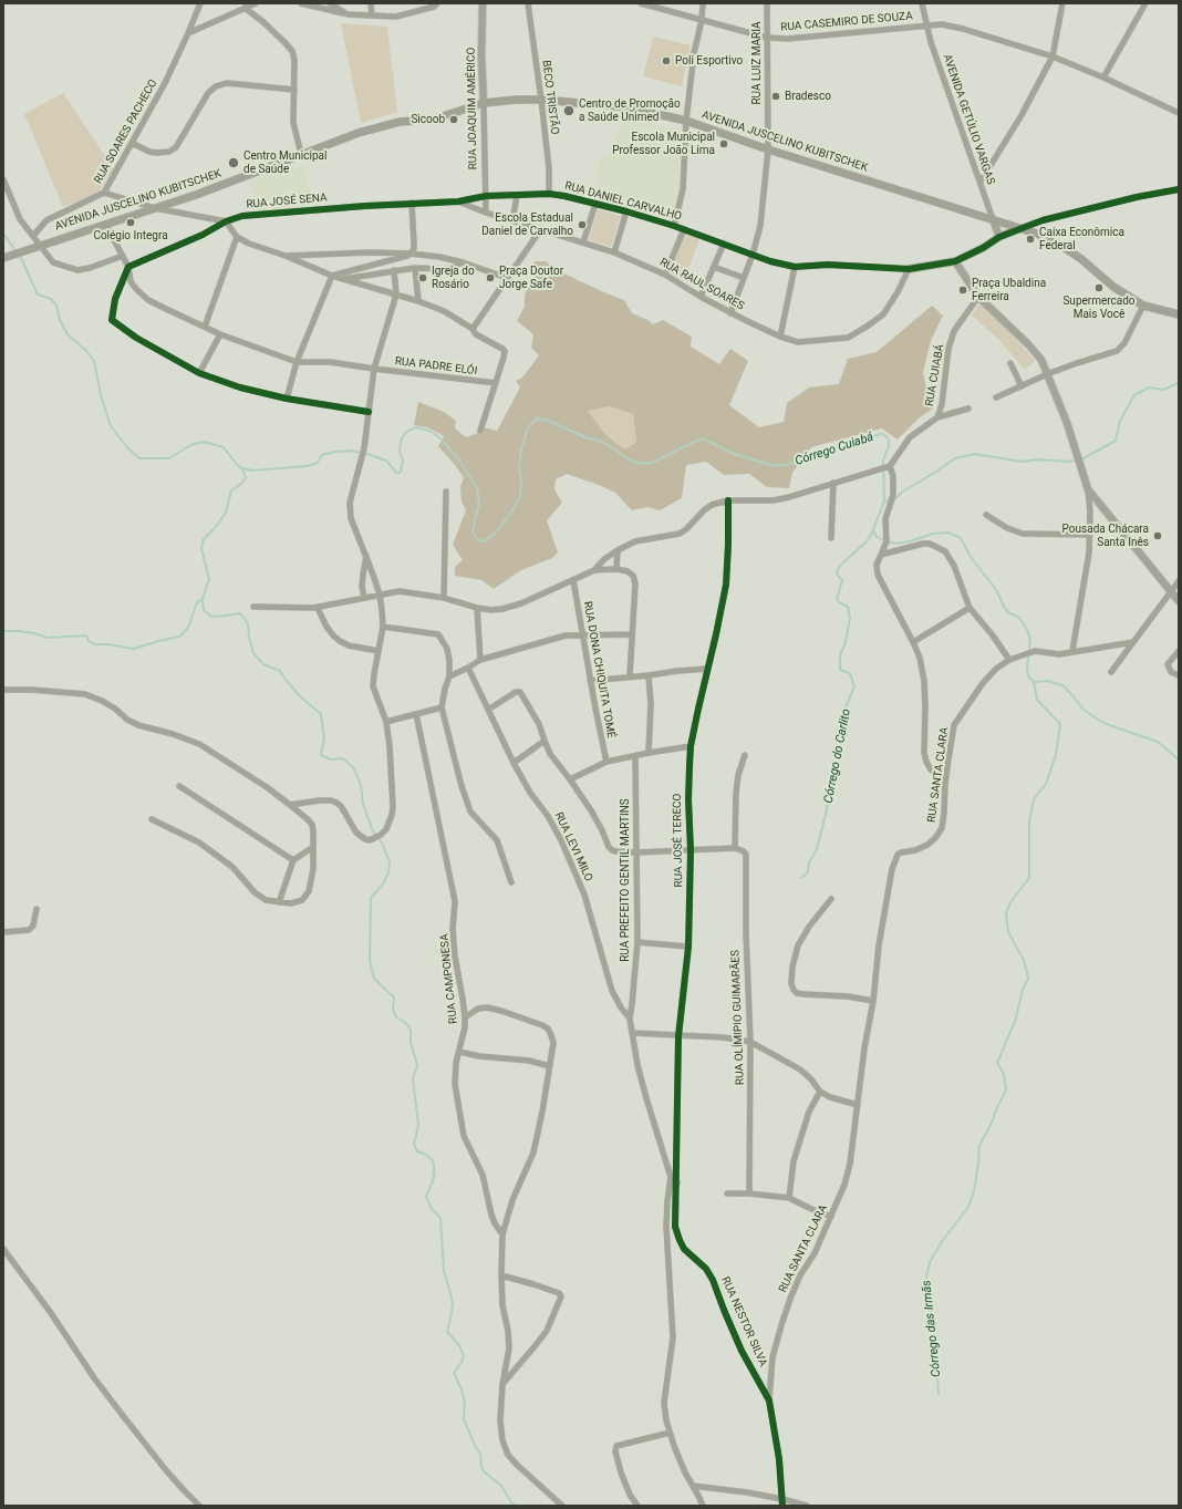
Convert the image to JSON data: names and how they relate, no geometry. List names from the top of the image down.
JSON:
{
  "streets": {
    "main road": ["AVENIDA JUSCELINO KUBITSCHEK"],
    "street": [
      "RUA CASEMIRO DE SOUZA",
      "RUA LUIZ MARIA",
      "BECO TRISTÃO",
      "RUA JOAQUIM AMÉRICO",
      "AVENIDA GETÚLIO VARGAS",
      "RUA SOARES PACHECO",
      "RUA JOSÉ SENA",
      "RUA DANIEL CARVALHO",
      "RUA RAUL SOARES",
      "RUA PADRE ELÓI",
      "RUA CUIABÁ",
      "RUA DONA CHIQUITA TOMÉ",
      "RUA SANTA CLARA",
      "RUA JOSÉ TERECO",
      "RUA LEVI MILO",
      "RUA PREFEITO GENTIL MARTINS",
      "RUA CAMPONESA",
      "RUA OLÍMIPIO GUIMARÃES",
      "RUA NESTOR SILVA"
    ]
  },
  "crossings": [
    ["RUA CASEMIRO DE SOUZA", "RUA LUIZ MARIA"],
    ["RUA CASEMIRO DE SOUZA", "AVENIDA GETÚLIO VARGAS"],
    ["RUA LUIZ MARIA", "AVENIDA JUSCELINO KUBITSCHEK"],
    ["RUA LUIZ MARIA", "RUA DANIEL CARVALHO"],
    ["RUA LUIZ MARIA", "RUA RAUL SOARES"],
    ["BECO TRISTÃO", "AVENIDA JUSCELINO KUBITSCHEK"],
    ["BECO TRISTÃO", "RUA DANIEL CARVALHO"],
    ["RUA JOAQUIM AMÉRICO", "AVENIDA JUSCELINO KUBITSCHEK"],
    ["RUA JOAQUIM AMÉRICO", "RUA DANIEL CARVALHO"],
    ["RUA JOAQUIM AMÉRICO", "RUA RAUL SOARES"],
    ["AVENIDA GETÚLIO VARGAS", "AVENIDA JUSCELINO KUBITSCHEK"],
    ["AVENIDA JUSCELINO KUBITSCHEK", "RUA PADRE ELÓI"],
    ["RUA JOSÉ SENA", "RUA DANIEL CARVALHO"],
    ["RUA JOSÉ SENA", "RUA RAUL SOARES"],
    ["RUA JOSÉ SENA", "RUA PADRE ELÓI"],
    ["RUA DANIEL CARVALHO", "RUA RAUL SOARES"],
    ["RUA SANTA CLARA", "RUA NESTOR SILVA"],
    ["RUA JOSÉ TERECO", "RUA NESTOR SILVA"],
    ["RUA LEVI MILO", "RUA PREFEITO GENTIL MARTINS"]
  ],
  "water": ["Córrego Cuiabá", "Córrego do Carlito", "Córrego das Irmãs"],
  "places": [
    "Poli Esportivo",
    "Bradesco",
    "Centro de Promoção a Saúde Unimed",
    "Sicoob",
    "Escola Municipal Professor João Lima",
    "Centro Municipal de Saúde",
    "Colégio Integra",
    "Escola Estadual Daniel de Carvalho",
    "Caixa Econômica Federal",
    "Igreja do Rosário",
    "Praça Doutor Jorge Safe",
    "Supermercado Mais Você",
    "Praça Ubaldina Ferreira",
    "Pousada Chácara Santa Inês"
  ]
}
